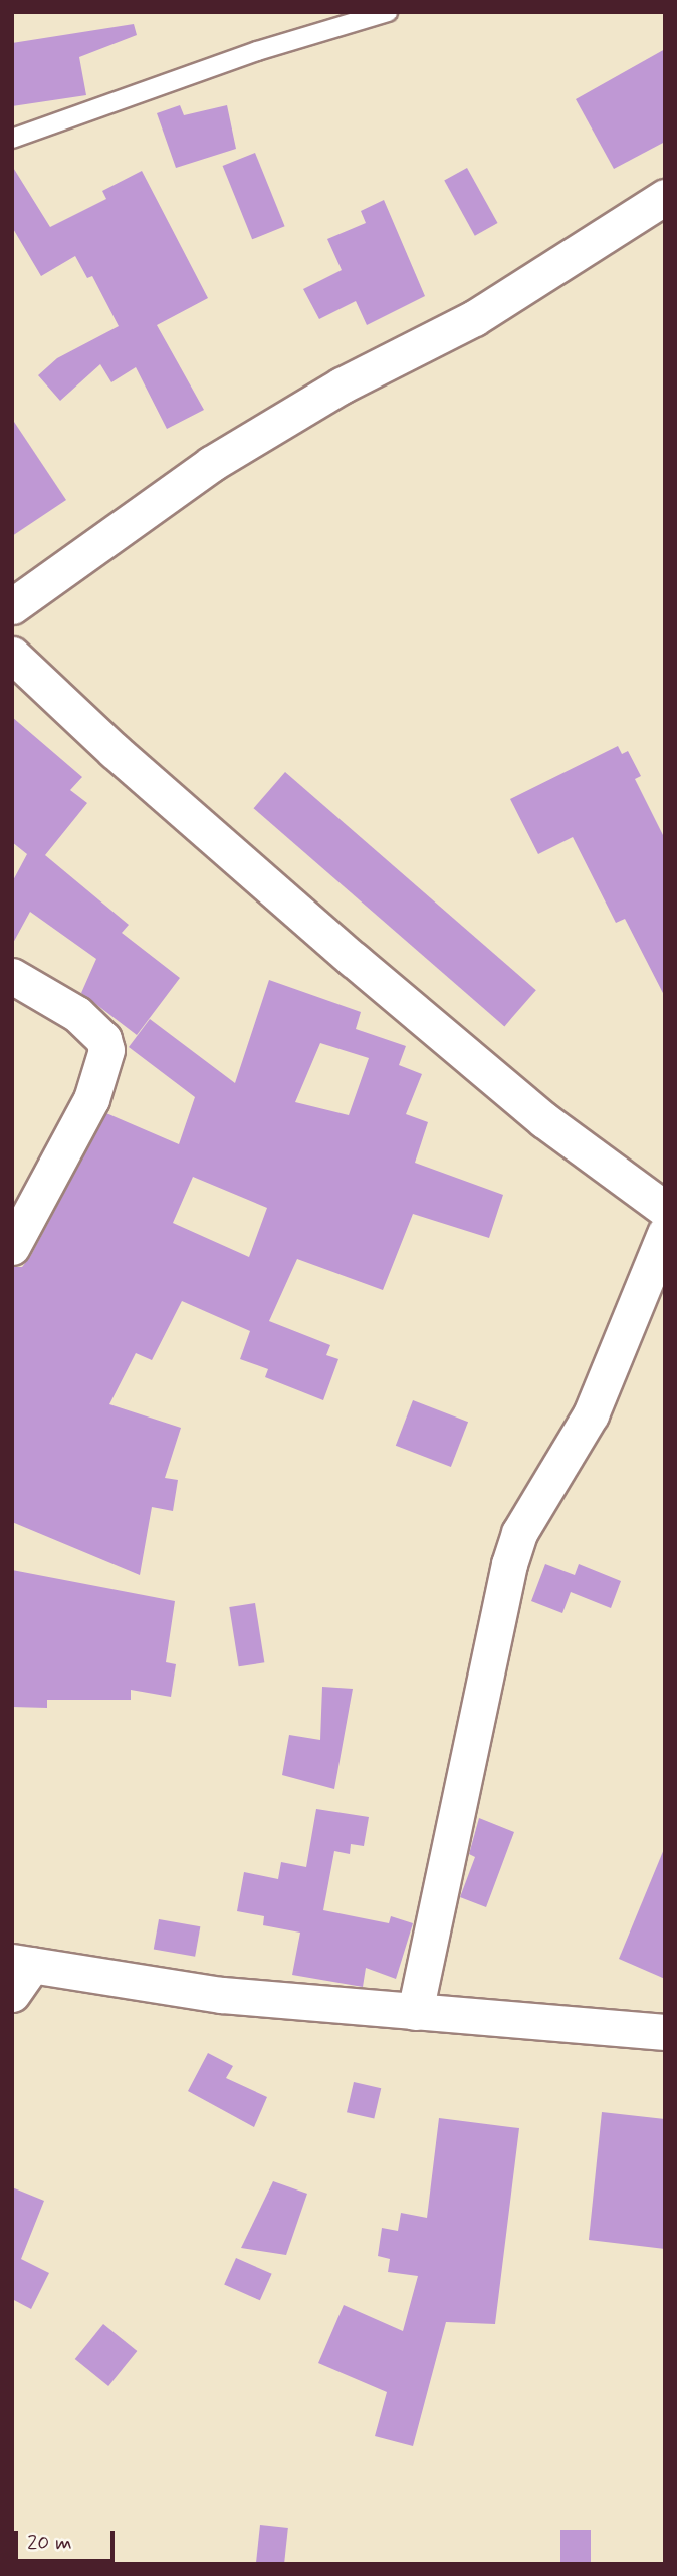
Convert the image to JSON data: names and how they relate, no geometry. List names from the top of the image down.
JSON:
{
  "scale_bar": "20 m"
}
